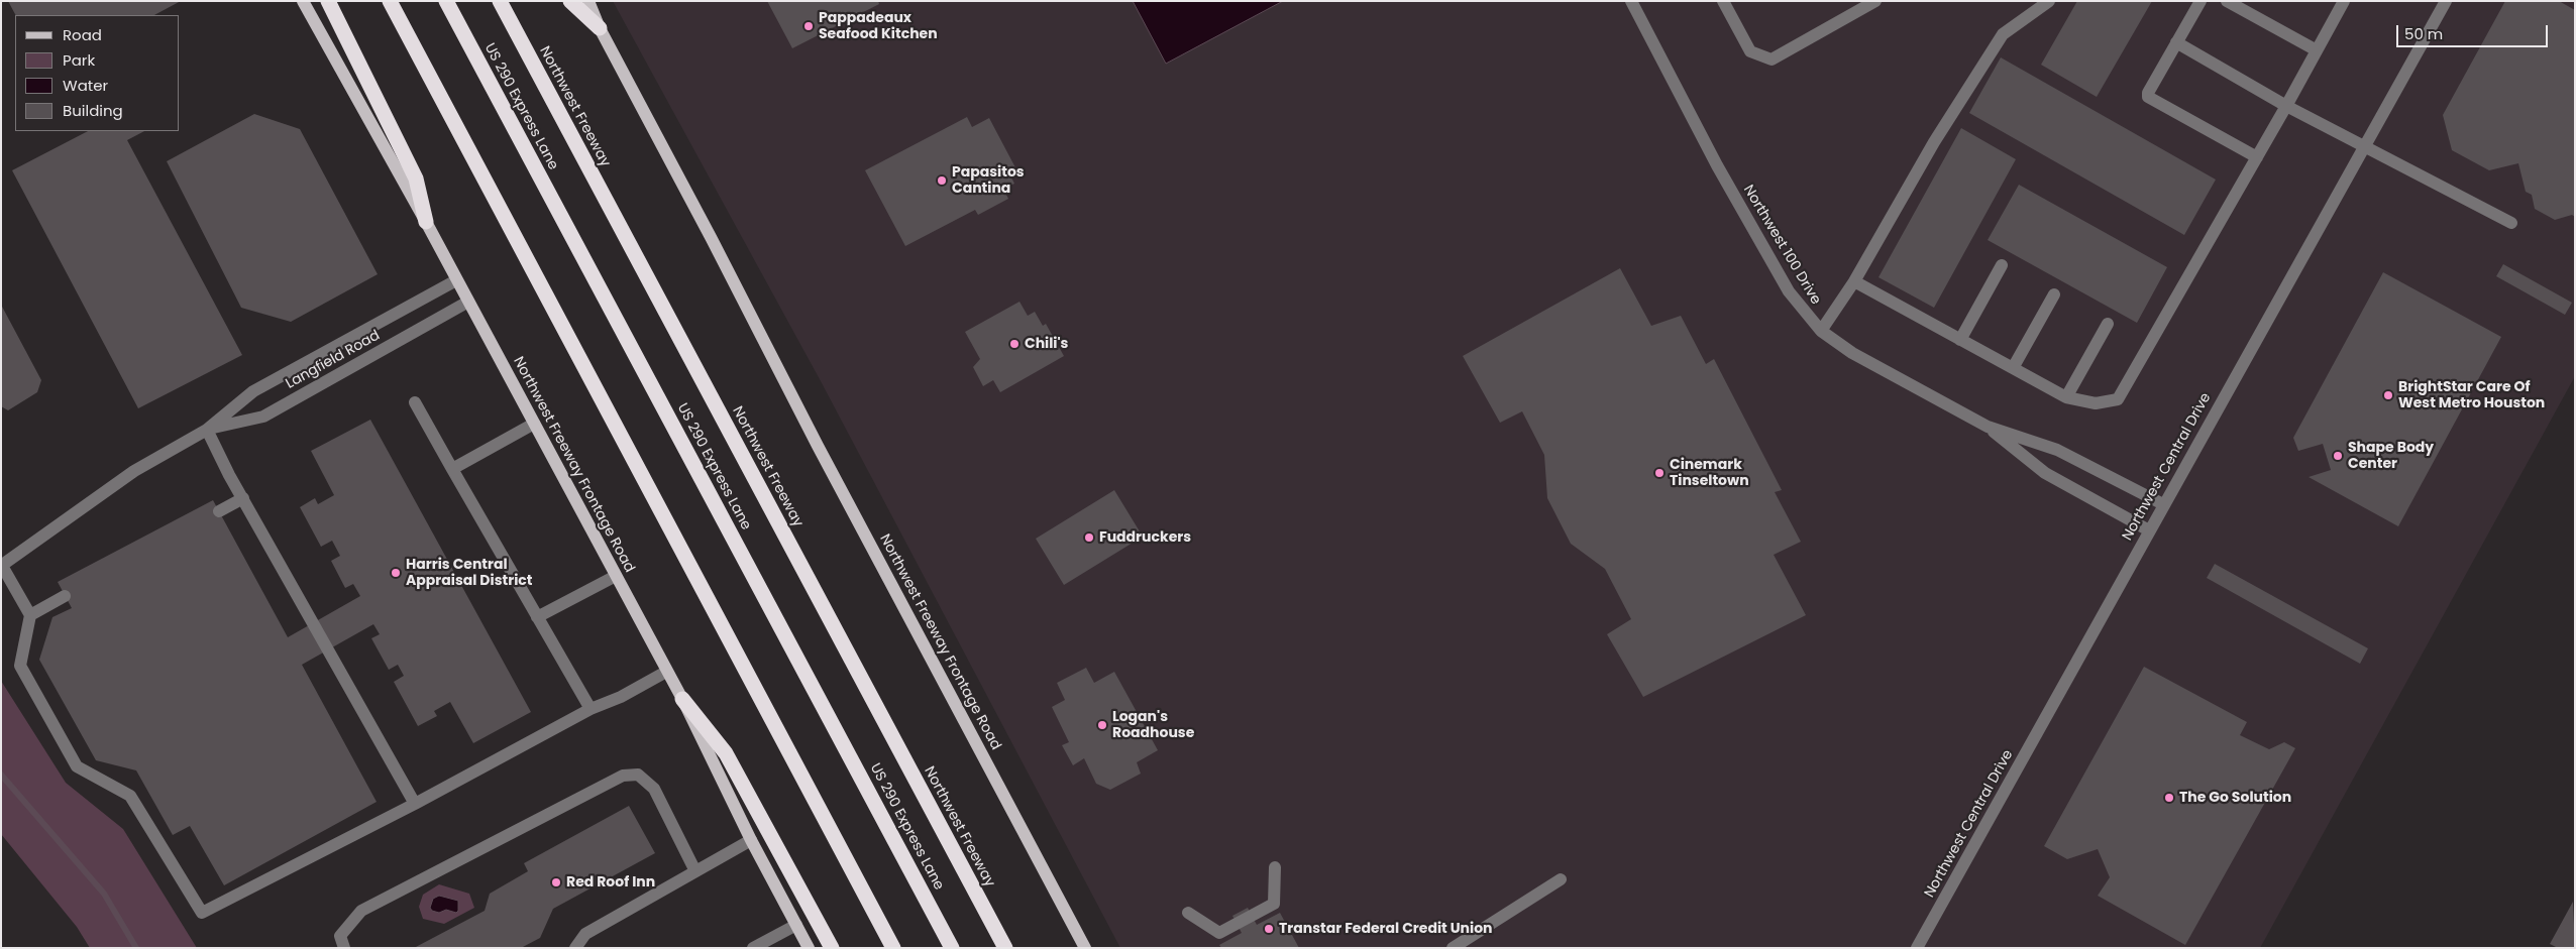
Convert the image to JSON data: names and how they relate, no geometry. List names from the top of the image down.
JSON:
{
  "streets": {
    "highway": ["US 290 Express Lane", "Northwest Freeway"],
    "main road": ["Northwest Freeway Frontage Road"],
    "street": ["Northwest 100 Drive", "Langfield Road", "Northwest Central Drive"]
  },
  "crossings": [
    ["Northwest 100 Drive", "Northwest Central Drive"],
    ["Langfield Road", "Northwest Freeway Frontage Road"]
  ],
  "places": [
    "Pappadeaux Seafood Kitchen",
    "Papasitos Cantina",
    "Chili's",
    "BrightStar Care Of West Metro Houston",
    "Shape Body Center",
    "Cinemark Tinseltown",
    "Fuddruckers",
    "Harris Central Appraisal District",
    "Logan's Roadhouse",
    "The Go Solution",
    "Red Roof Inn",
    "Transtar Federal Credit Union"
  ],
  "legend": [
    "Road",
    "Park",
    "Water",
    "Building"
  ],
  "scale_bar": "50 m"
}
